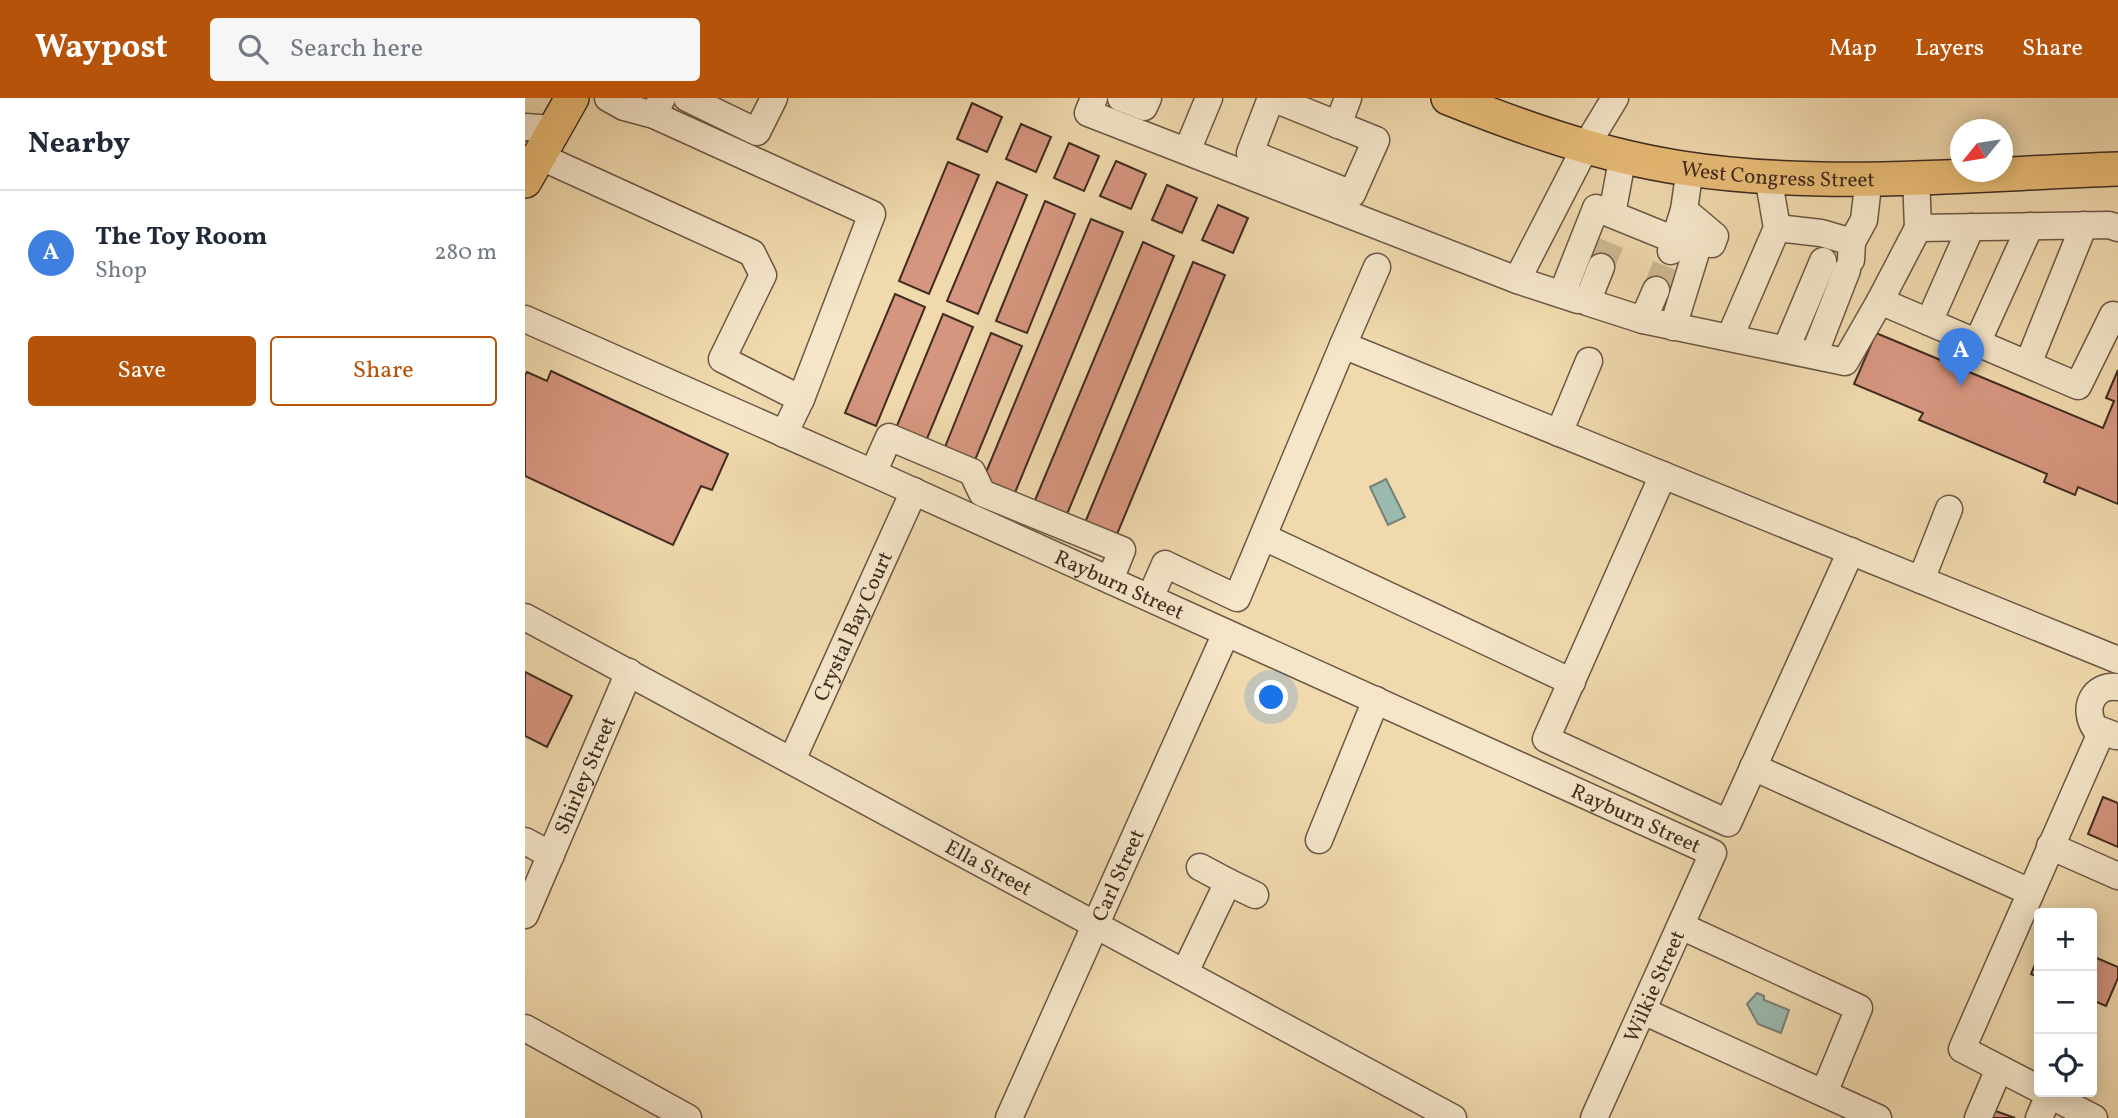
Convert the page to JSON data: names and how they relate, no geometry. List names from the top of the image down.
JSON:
{
  "streets": {
    "main road": ["West Congress Street"],
    "street": [
      "Rayburn Street",
      "Crystal Bay Court",
      "Shirley Street",
      "Ella Street",
      "Carl Street",
      "Wilkie Street"
    ]
  },
  "crossings": [
    ["Rayburn Street", "Crystal Bay Court"],
    ["Rayburn Street", "Carl Street"],
    ["Rayburn Street", "Wilkie Street"],
    ["Crystal Bay Court", "Ella Street"],
    ["Shirley Street", "Ella Street"],
    ["Ella Street", "Carl Street"]
  ],
  "north": "bottom left",
  "page": {
    "header": "Waypost",
    "search": "Search here",
    "nav": ["Map", "Layers", "Share"],
    "heading": "Nearby",
    "list": [
      {
        "mark": "A",
        "name": "The Toy Room",
        "note": "Shop",
        "value": "280 m"
      }
    ],
    "buttons": ["Save", "Share"],
    "pins": "A",
    "map_buttons": ["+", "−"]
  }
}
